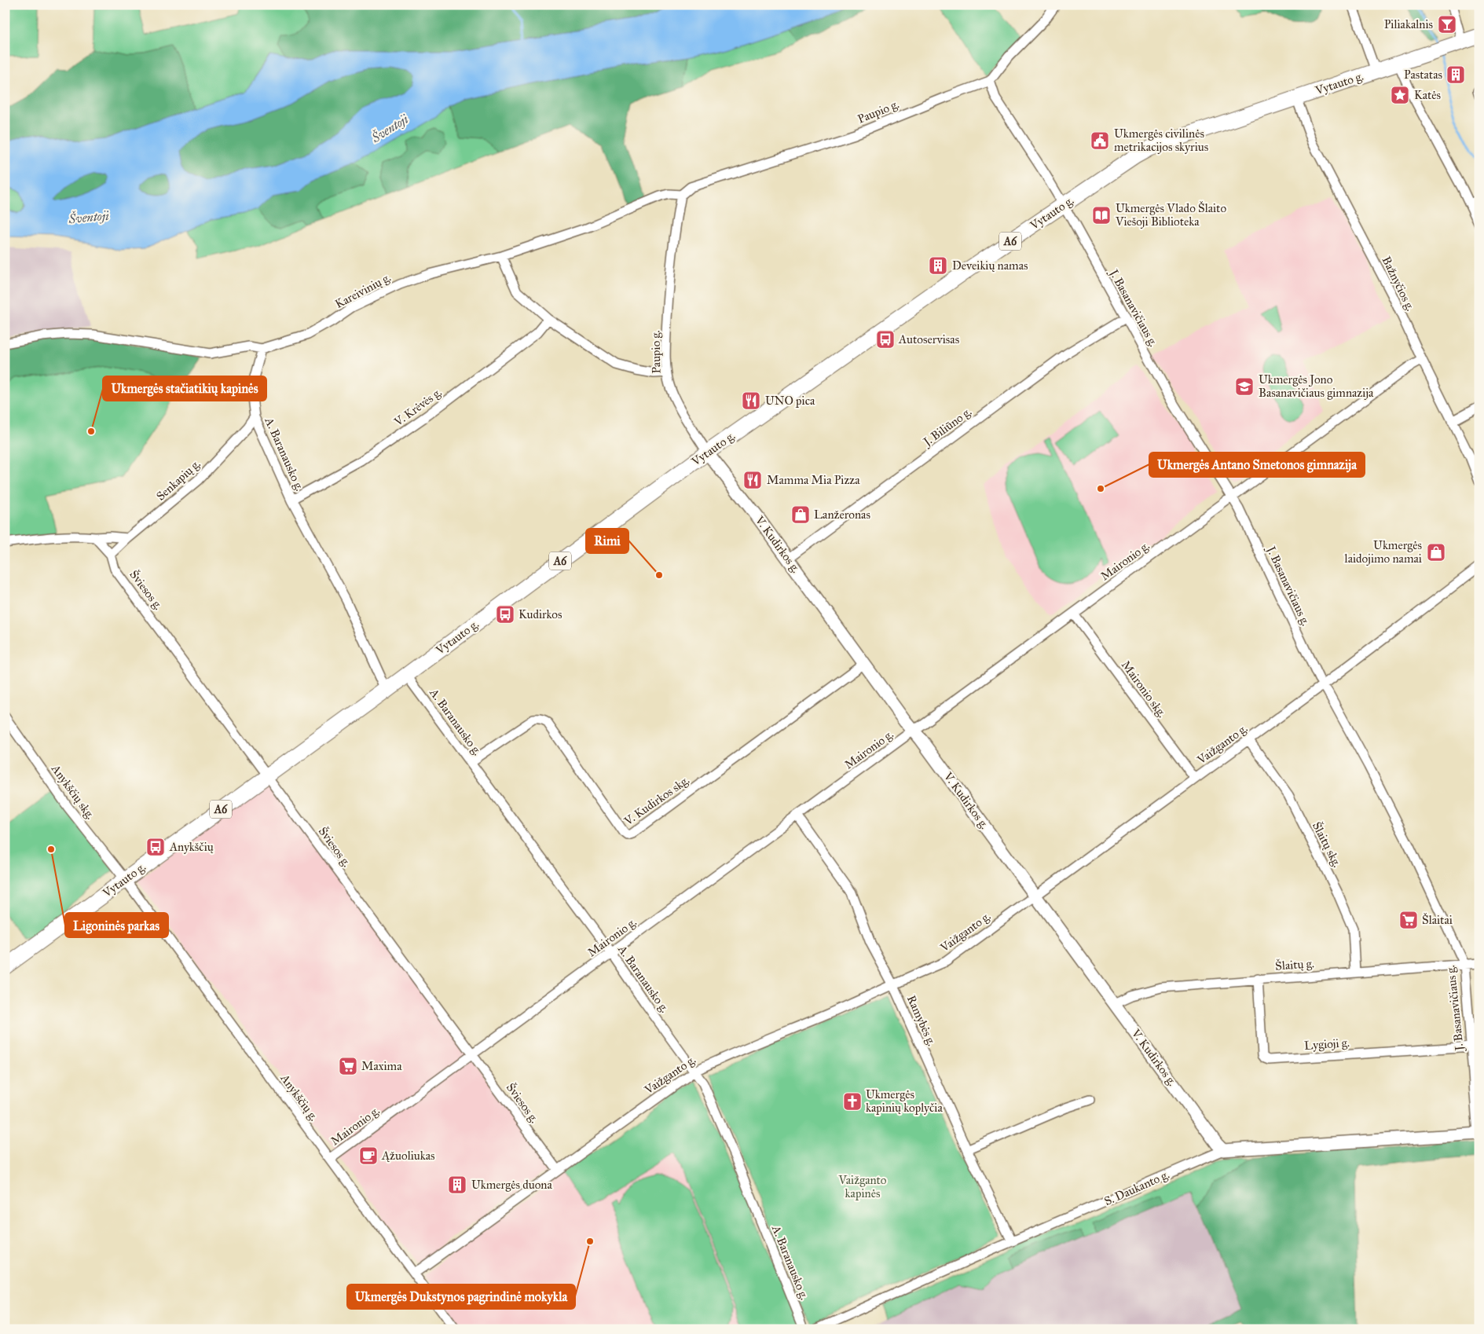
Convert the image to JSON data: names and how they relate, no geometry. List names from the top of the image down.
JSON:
{
  "streets": {
    "main road": ["Vytauto g.", "A6"],
    "street": [
      "Paupio g.",
      "Bažnyčios g.",
      "Kareivinių g.",
      "J. Basanavičiaus g.",
      "V. Krėvės g.",
      "J. Biliūno g.",
      "A. Baranausko g.",
      "Senkapių g.",
      "V. Kudirkos g.",
      "Maironio g.",
      "Šviesos g.",
      "Maironio skg.",
      "Vaižganto g.",
      "Anykščių skg.",
      "V. Kudirkos skg.",
      "Šlaitų skg.",
      "Šlaitų g.",
      "Ramybės g.",
      "Lygioji g.",
      "Anykščių g.",
      "S. Daukanto g."
    ]
  },
  "crossings": [
    ["Vytauto g.", "Paupio g."],
    ["Vytauto g.", "Bažnyčios g."],
    ["Vytauto g.", "J. Basanavičiaus g."],
    ["Vytauto g.", "A. Baranausko g."],
    ["Vytauto g.", "V. Kudirkos g."],
    ["Vytauto g.", "Šviesos g."],
    ["Vytauto g.", "Anykščių skg."],
    ["Vytauto g.", "Anykščių g."],
    ["Paupio g.", "Kareivinių g."],
    ["Paupio g.", "J. Basanavičiaus g."],
    ["Paupio g.", "V. Kudirkos g."],
    ["Bažnyčios g.", "Maironio g."],
    ["Kareivinių g.", "A. Baranausko g."],
    ["J. Basanavičiaus g.", "J. Biliūno g."],
    ["J. Basanavičiaus g.", "Maironio g."],
    ["J. Basanavičiaus g.", "Vaižganto g."],
    ["J. Basanavičiaus g.", "Šlaitų g."],
    ["J. Basanavičiaus g.", "Lygioji g."],
    ["J. Basanavičiaus g.", "S. Daukanto g."],
    ["V. Krėvės g.", "A. Baranausko g."],
    ["J. Biliūno g.", "V. Kudirkos g."],
    ["A. Baranausko g.", "Senkapių g."],
    ["A. Baranausko g.", "Maironio g."],
    ["A. Baranausko g.", "Vaižganto g."],
    ["A. Baranausko g.", "V. Kudirkos skg."],
    ["Senkapių g.", "Šviesos g."],
    ["V. Kudirkos g.", "Maironio g."],
    ["V. Kudirkos g.", "Vaižganto g."],
    ["V. Kudirkos g.", "V. Kudirkos skg."],
    ["V. Kudirkos g.", "Šlaitų g."],
    ["V. Kudirkos g.", "S. Daukanto g."],
    ["Maironio g.", "Šviesos g."],
    ["Maironio g.", "Maironio skg."],
    ["Maironio g.", "Ramybės g."],
    ["Maironio g.", "Anykščių g."],
    ["Šviesos g.", "Vaižganto g."],
    ["Maironio skg.", "Vaižganto g."],
    ["Vaižganto g.", "Šlaitų skg."],
    ["Vaižganto g.", "Ramybės g."],
    ["Vaižganto g.", "Anykščių g."],
    ["Anykščių skg.", "Anykščių g."],
    ["Šlaitų skg.", "Šlaitų g."],
    ["Šlaitų g.", "Lygioji g."],
    ["Ramybės g.", "S. Daukanto g."]
  ],
  "water": ["Šventoji"],
  "parks": ["Vaižganto kapinės"],
  "places": {
    "bar": ["Piliakalnis"],
    "building": ["Pastatas", "Deveikių namas", "Ukmergės duona"],
    "place": ["Katės"],
    "public building": ["Ukmergės civilinės metrikacijos skyrius"],
    "library": ["Ukmergės Vlado Šlaito Viešoji Biblioteka"],
    "bus stop": ["Autoservisas", "Kudirkos", "Anykščių"],
    "school or university": ["Ukmergės Jono Basanavičiaus gimnazija"],
    "restaurant": ["UNO pica", "Mamma Mia Pizza"],
    "other": [
      "Ukmergės stačiatikių kapinės",
      "Ukmergės Antano Smetonos gimnazija",
      "Rimi",
      "Ligoninės parkas",
      "Ukmergės Dukstynos pagrindinė mokykla"
    ],
    "shop": ["Lanžeronas", "Ukmergės laidojimo namai"],
    "supermarket": ["Šlaitai", "Maxima"],
    "church": ["Ukmergės kapinių koplyčia"],
    "cafe": ["Ąžuoliukas"]
  }
}
